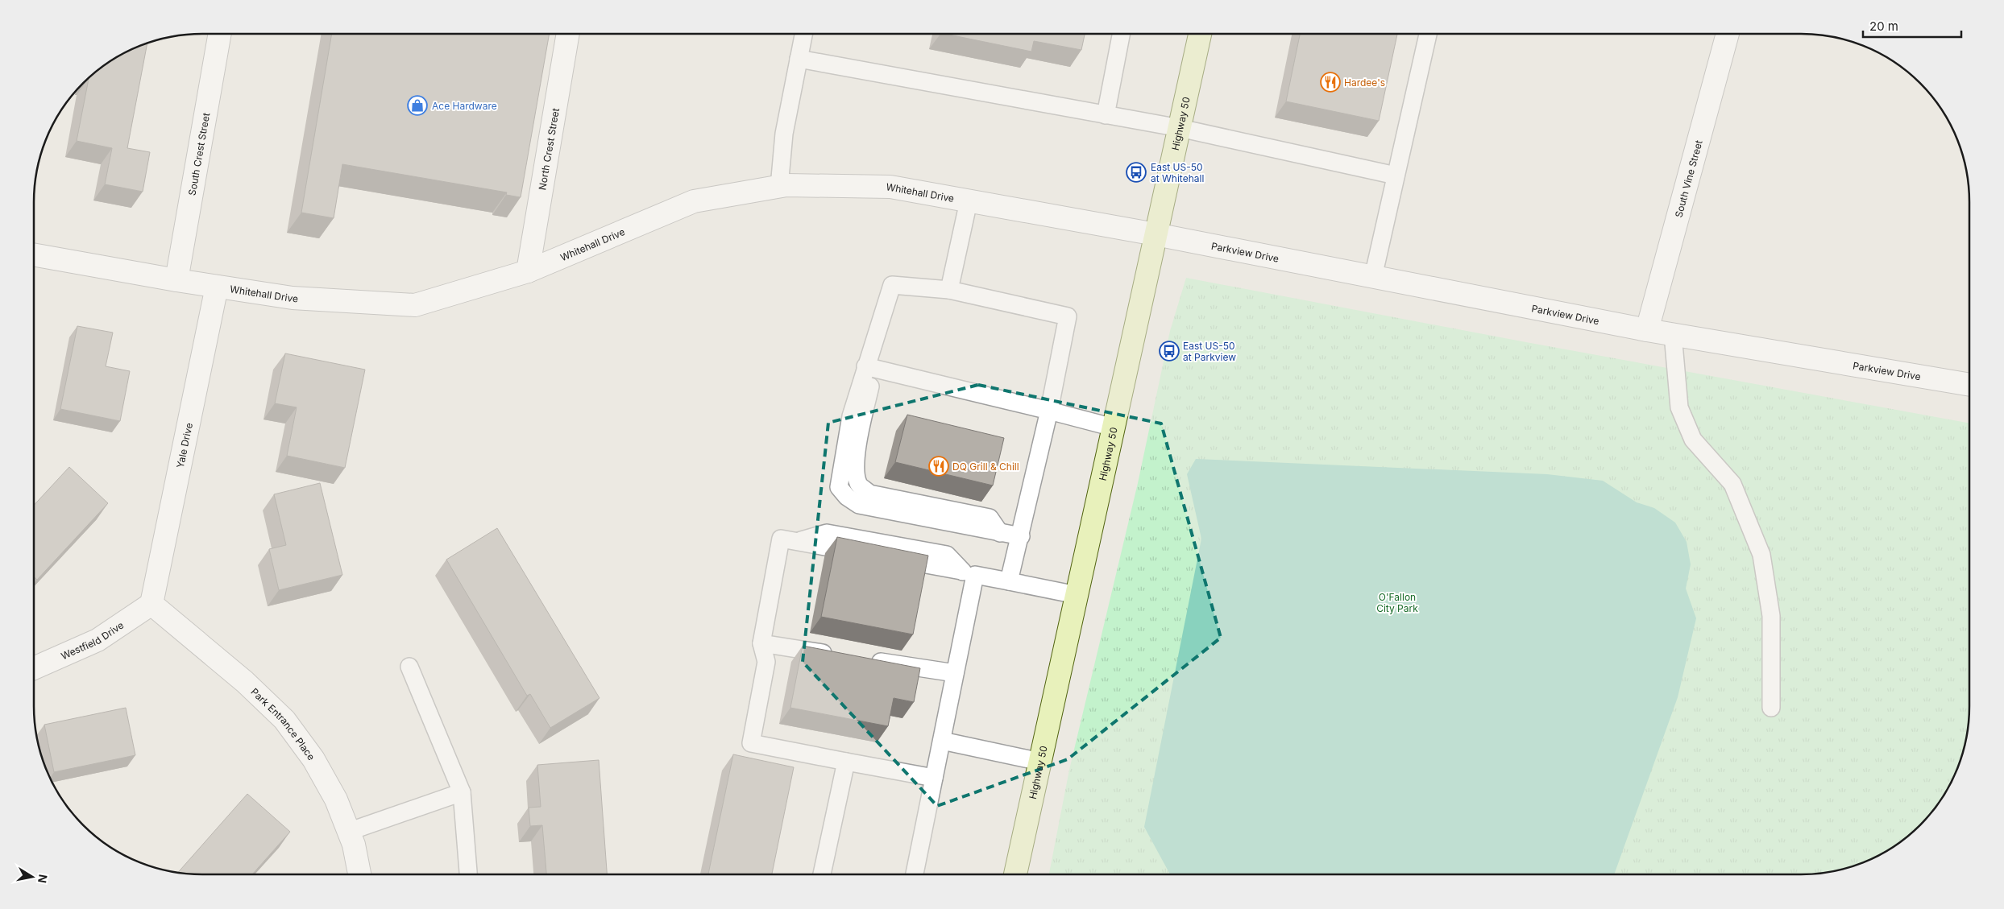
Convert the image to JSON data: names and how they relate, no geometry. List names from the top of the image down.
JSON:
{
  "streets": {
    "main road": ["Highway 50"],
    "street": [
      "North Crest Street",
      "South Crest Street",
      "South Vine Street",
      "Whitehall Drive",
      "Parkview Drive",
      "Yale Drive",
      "Westfield Drive",
      "Park Entrance Place"
    ]
  },
  "crossings": [
    ["Highway 50", "Whitehall Drive"],
    ["Highway 50", "Parkview Drive"],
    ["North Crest Street", "Whitehall Drive"],
    ["South Crest Street", "Whitehall Drive"],
    ["South Vine Street", "Parkview Drive"],
    ["Whitehall Drive", "Parkview Drive"],
    ["Whitehall Drive", "Yale Drive"],
    ["Yale Drive", "Westfield Drive"],
    ["Yale Drive", "Park Entrance Place"],
    ["Westfield Drive", "Park Entrance Place"]
  ],
  "parks": ["O'Fallon City Park"],
  "places": {
    "restaurant": ["Hardee's", "DQ Grill & Chill"],
    "shop": ["Ace Hardware"],
    "bus stop": ["East US-50 at Whitehall", "East US-50 at Parkview"]
  },
  "scale_bar": "20 m",
  "north": "right"
}
